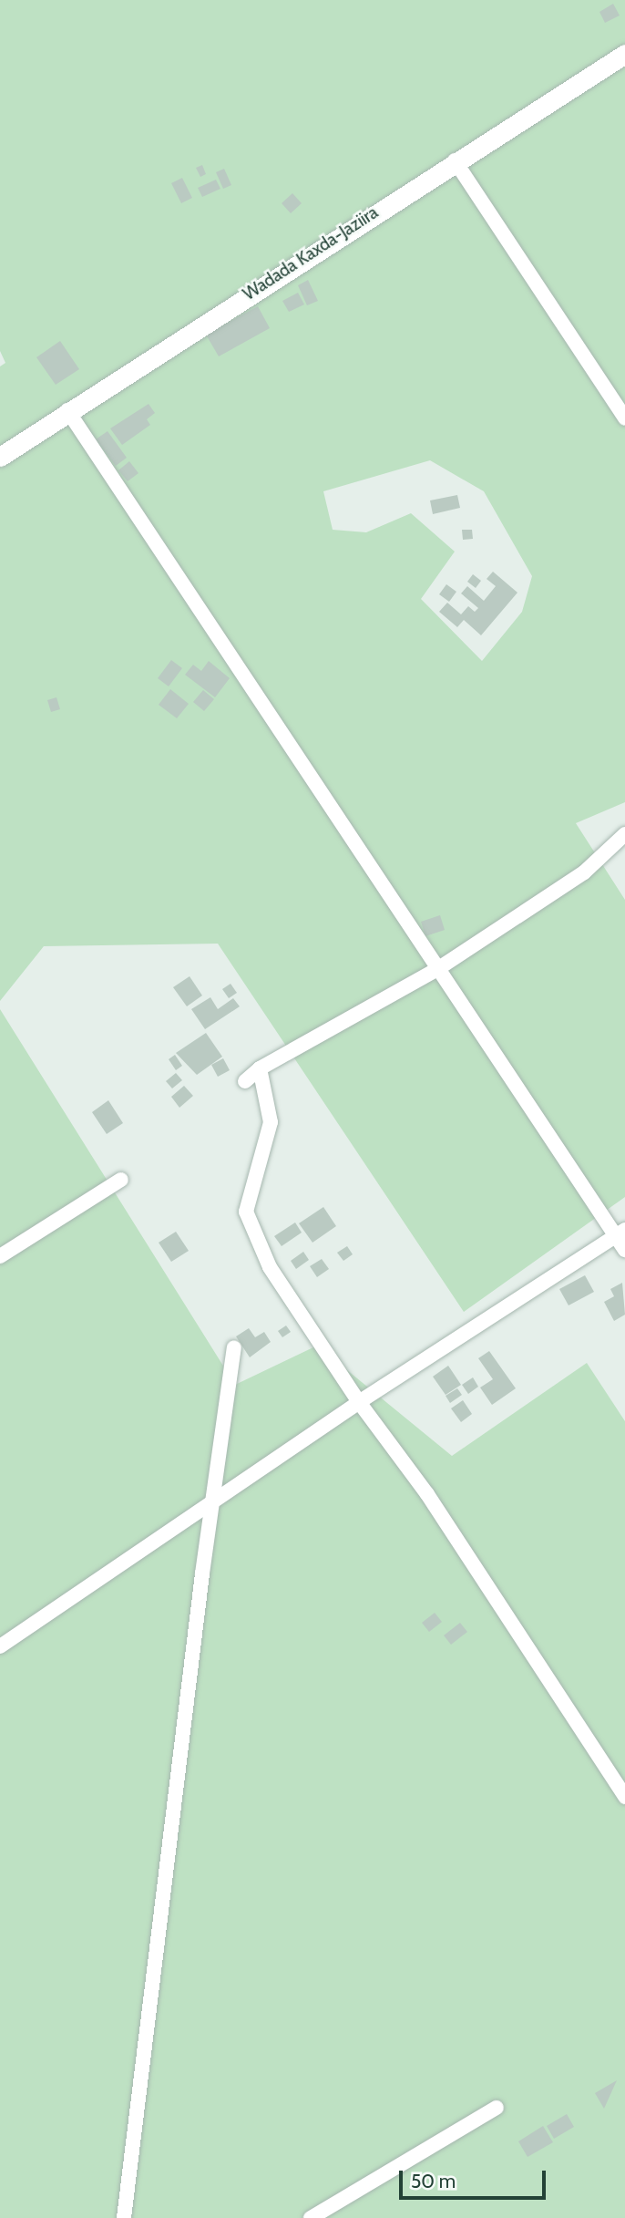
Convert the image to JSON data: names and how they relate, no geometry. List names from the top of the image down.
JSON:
{
  "streets": {
    "street": ["Wadada Kaxda-Jaziira"]
  },
  "scale_bar": "50 m"
}
